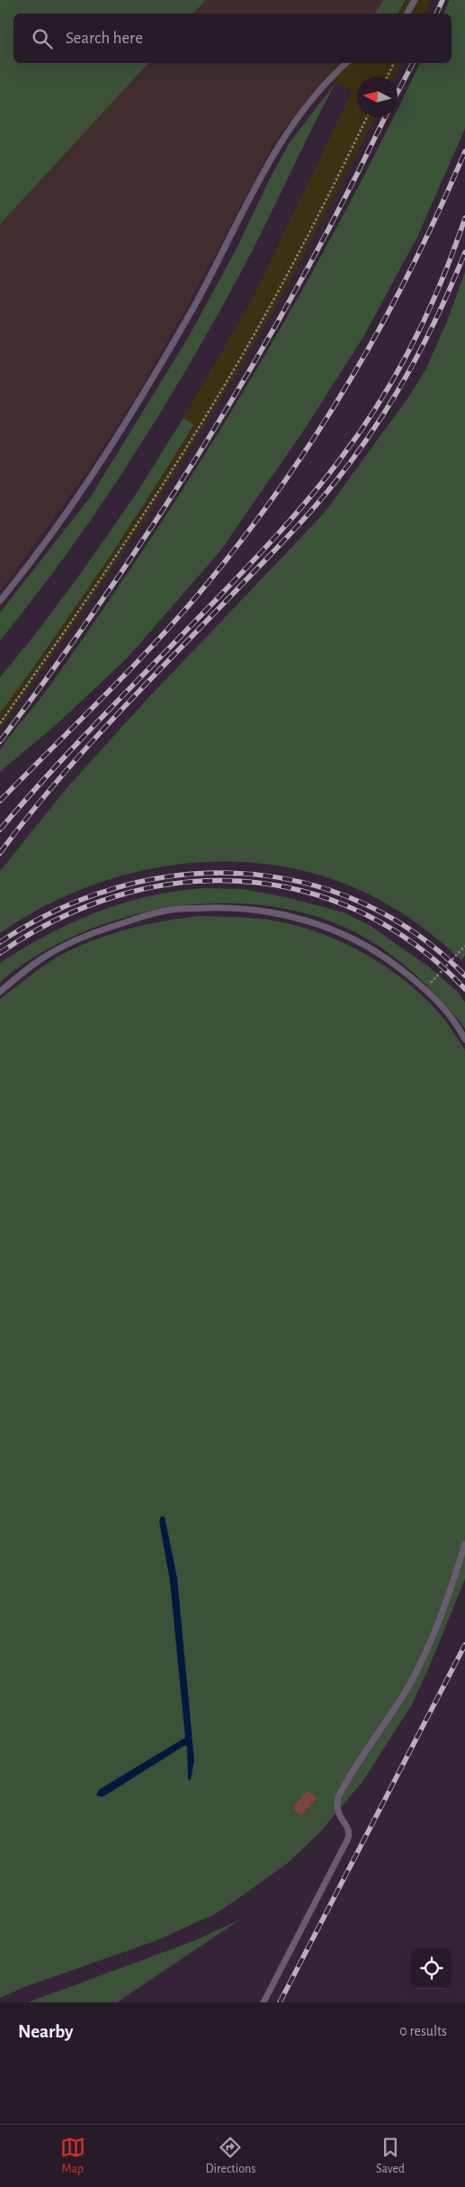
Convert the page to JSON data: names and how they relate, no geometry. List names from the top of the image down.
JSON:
{
  "north": "left",
  "page": {
    "search": "Search here",
    "heading": ["Nearby", "0 results"],
    "nav": ["Map", "Directions", "Saved"]
  }
}
